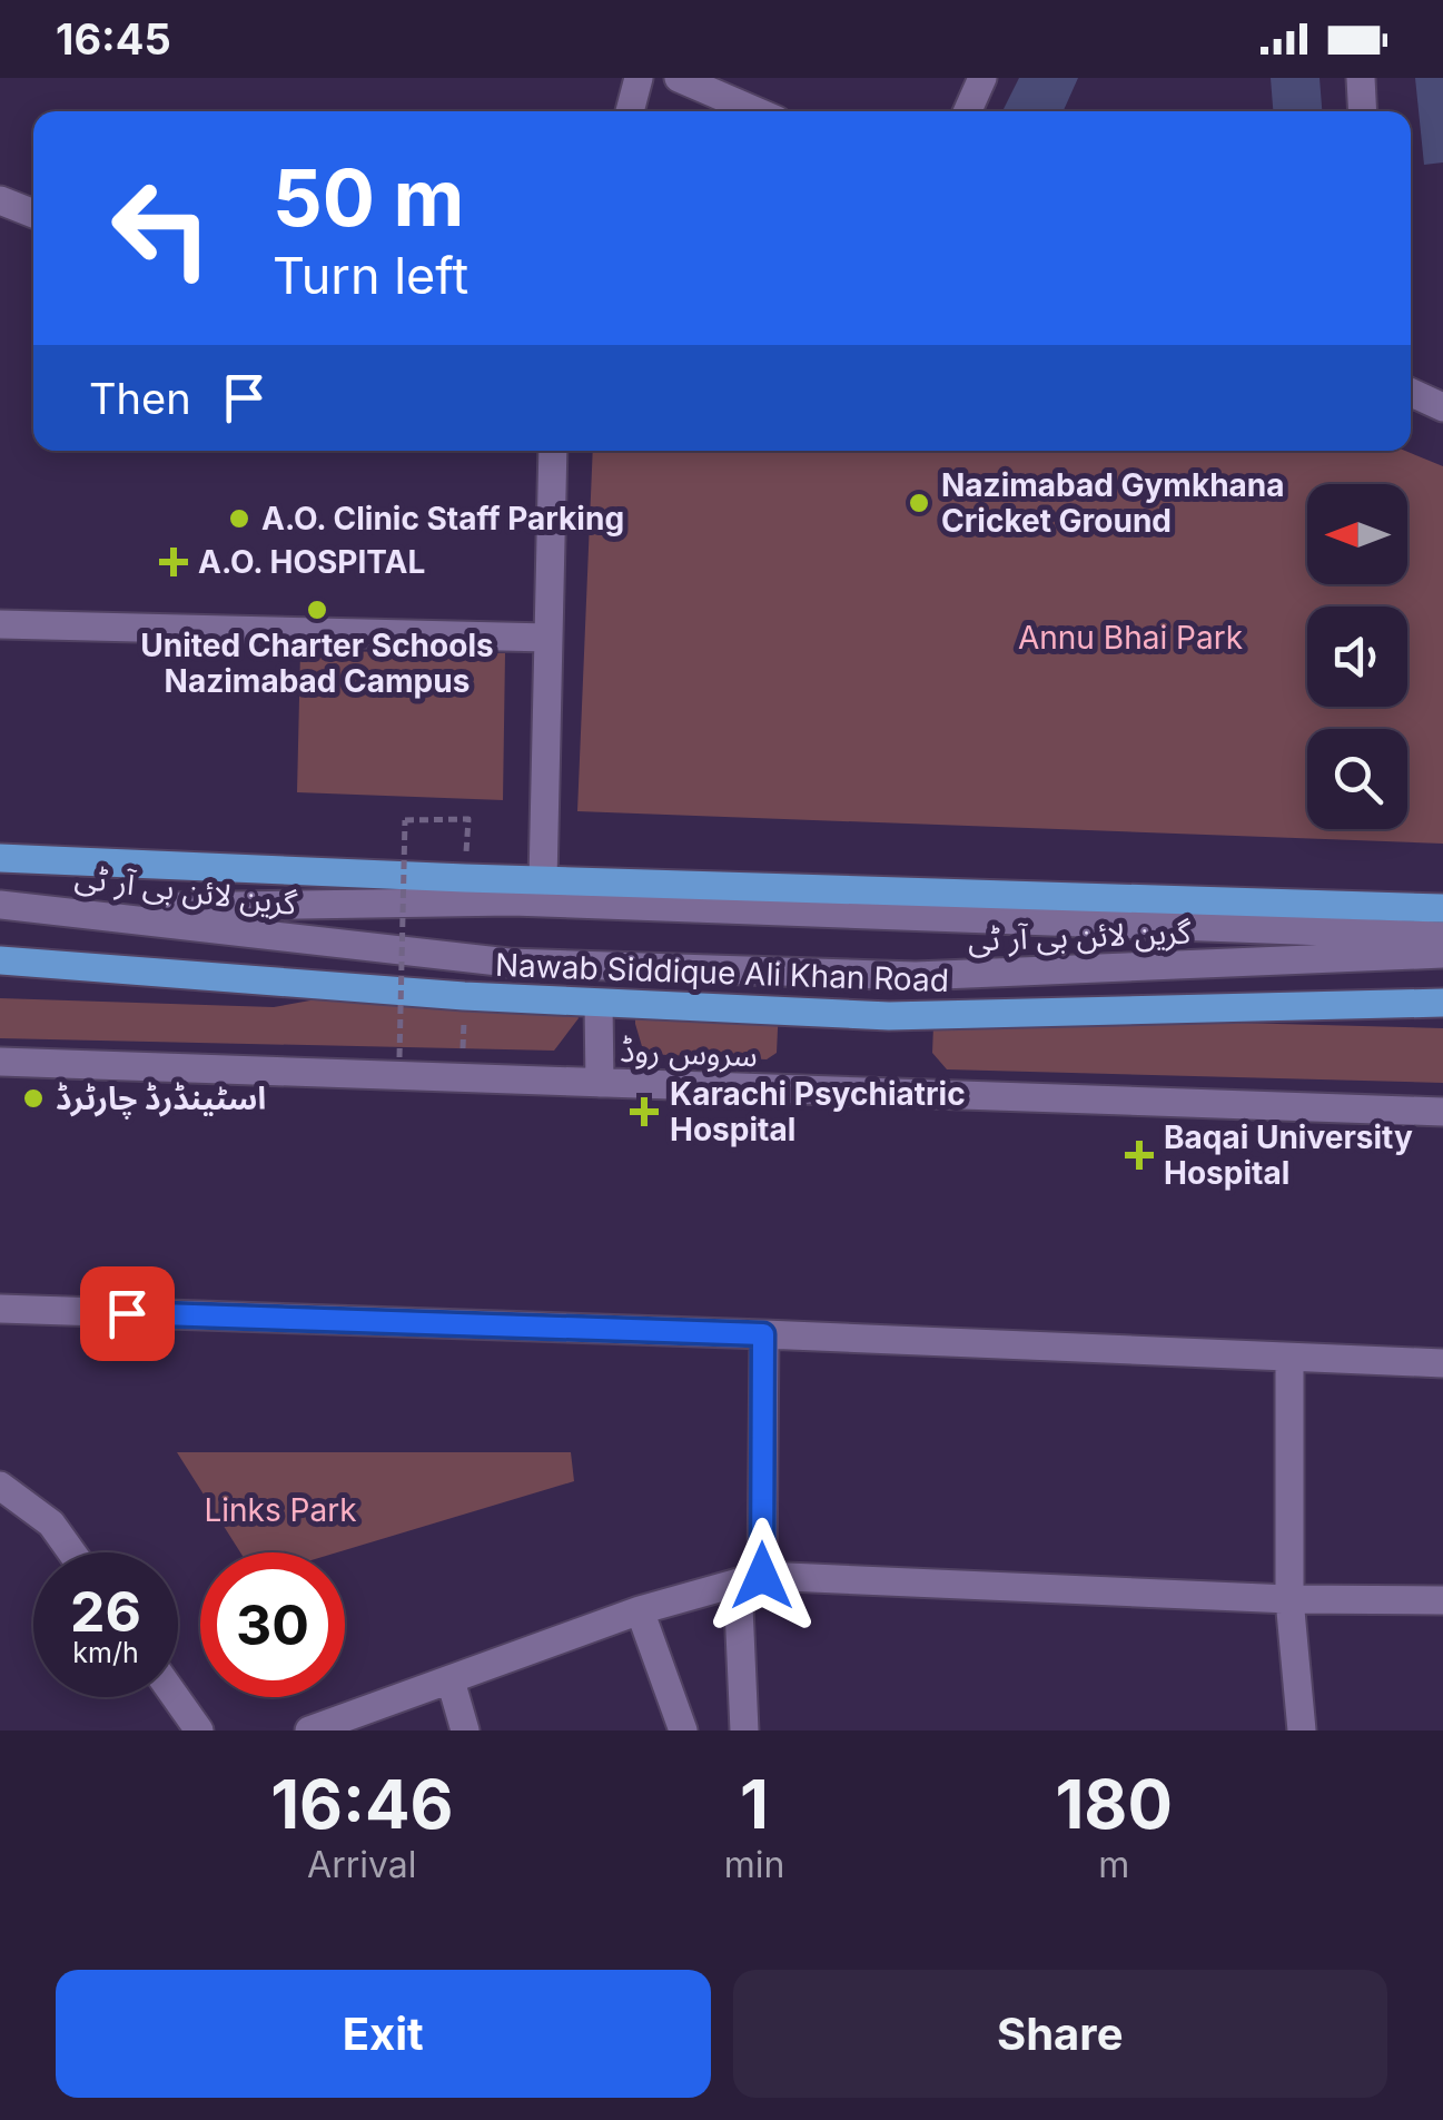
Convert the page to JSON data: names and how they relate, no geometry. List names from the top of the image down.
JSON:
{
  "streets": {
    "main road": ["Nawab Siddique Ali Khan Road"],
    "street": ["گرین لائن بی آر ٹی", "سروس روڈ"]
  },
  "parks": ["Annu Bhai Park", "Links Park"],
  "places": {
    "other": [
      "Nazimabad Gymkhana Cricket Ground",
      "A.O. Clinic Staff Parking",
      "United Charter Schools Nazimabad Campus",
      "اسٹینڈرڈ چارٹرڈ"
    ],
    "health": ["A.O. HOSPITAL", "Karachi Psychiatric Hospital", "Baqai University Hospital"]
  },
  "north": "left",
  "page": {
    "status": "16:45",
    "turn": ["50 m", "Turn left"],
    "then": "Then",
    "speed": "26 km/h",
    "limit": "30",
    "eta": [
      "16:46",
      "Arrival",
      "1",
      "min",
      "180",
      "m"
    ],
    "buttons": ["Exit", "Share"]
  }
}
